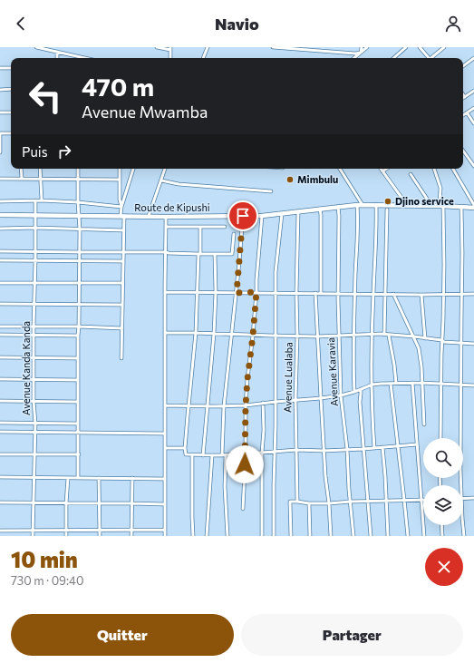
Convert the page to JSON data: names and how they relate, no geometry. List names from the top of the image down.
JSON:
{
  "streets": {
    "highway": ["Route de Kipushi"],
    "street": ["Avenue Kanda Kanda", "Avenue Karavia", "Avenue Lualaba"]
  },
  "crossings": [
    ["Route de Kipushi", "Avenue Kanda Kanda"],
    ["Route de Kipushi", "Avenue Karavia"],
    ["Route de Kipushi", "Avenue Lualaba"]
  ],
  "places": ["Mimbulu", "Djino service"],
  "page": {
    "header": "Navio",
    "turn": ["470 m", "Avenue Mwamba"],
    "then": "Puis",
    "heading": ["10 min", "730 m · 09:40"],
    "buttons": ["Quitter", "Partager"]
  }
}
